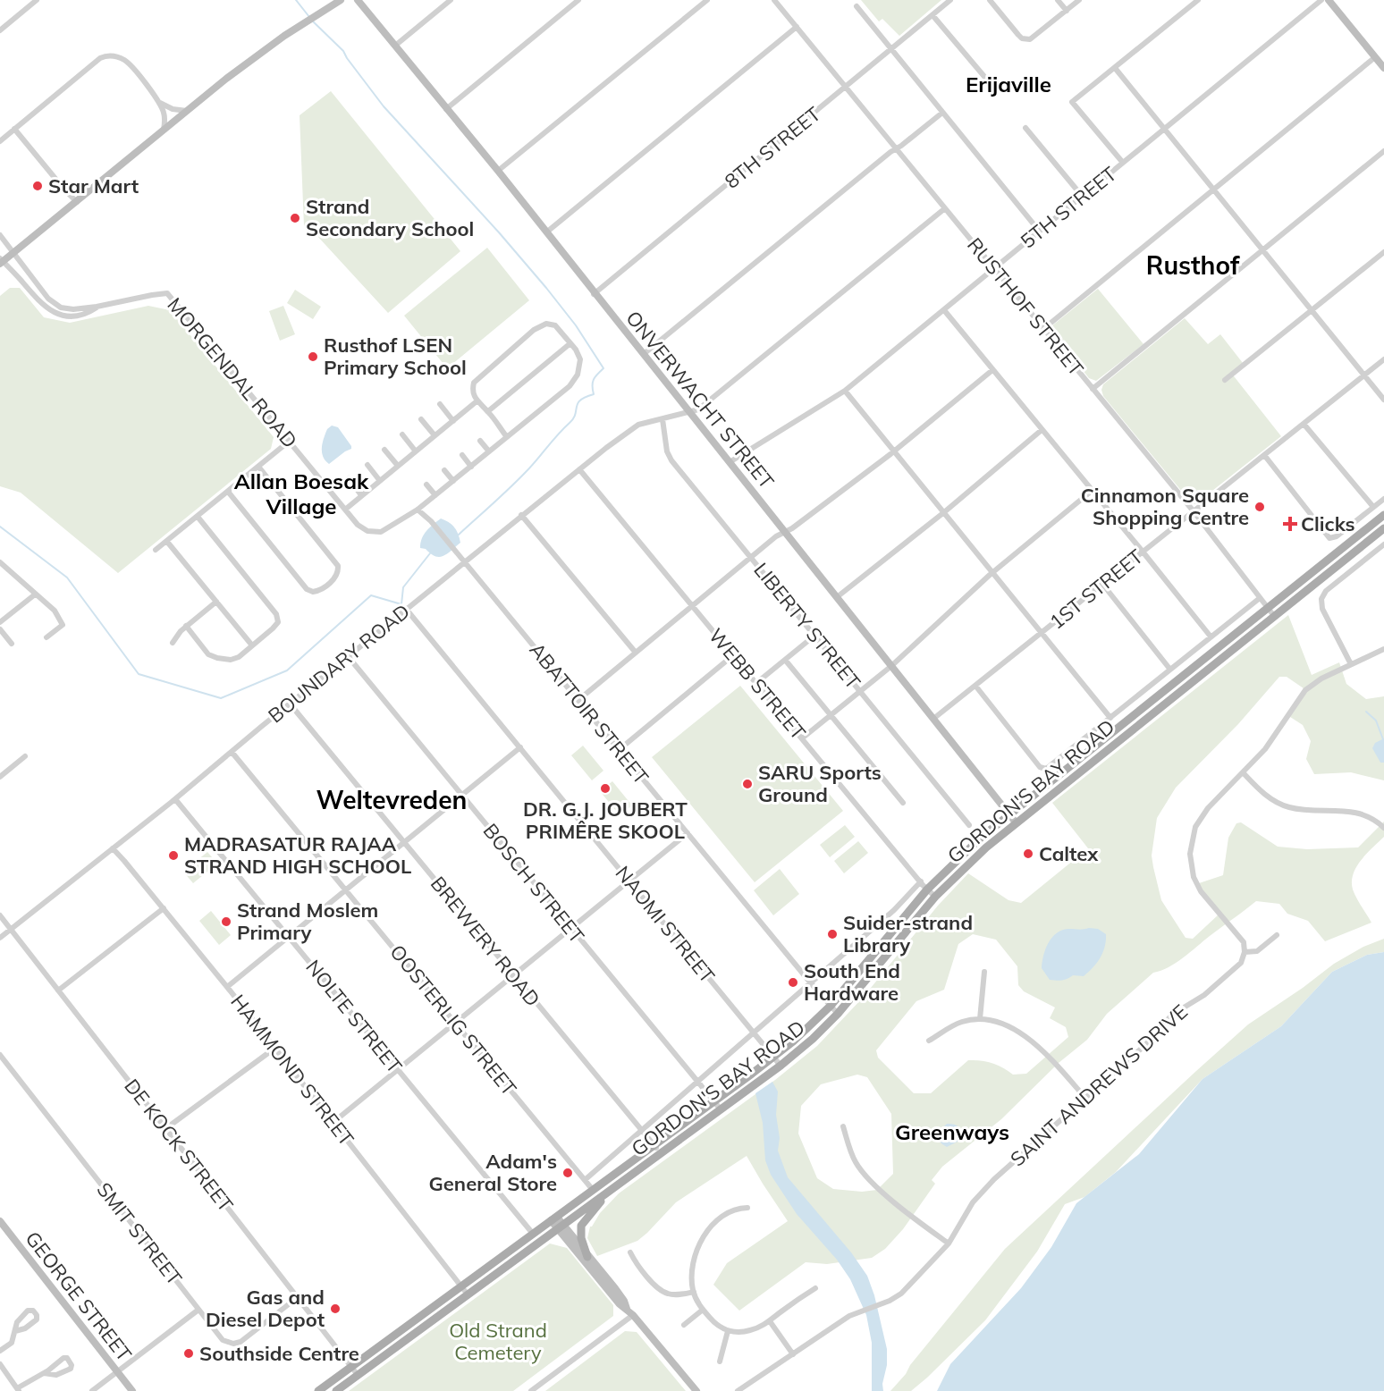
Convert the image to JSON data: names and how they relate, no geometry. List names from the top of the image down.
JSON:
{
  "streets": {
    "main road": ["GORDON'S BAY ROAD"],
    "street": [
      "8TH STREET",
      "5TH STREET",
      "RUSTHOF STREET",
      "MORGENDAL ROAD",
      "ONVERWACHT STREET",
      "1ST STREET",
      "LIBERTY STREET",
      "BOUNDARY ROAD",
      "WEBB STREET",
      "ABATTOIR STREET",
      "BOSCH STREET",
      "NAOMI STREET",
      "BREWERY ROAD",
      "NOLTE STREET",
      "OOSTERLIG STREET",
      "HAMMOND STREET",
      "SAINT ANDREWS DRIVE",
      "DE KOCK STREET",
      "SMIT STREET",
      "GEORGE STREET"
    ]
  },
  "crossings": [
    ["8TH STREET", "RUSTHOF STREET"],
    ["8TH STREET", "ONVERWACHT STREET"],
    ["5TH STREET", "RUSTHOF STREET"],
    ["5TH STREET", "ONVERWACHT STREET"],
    ["RUSTHOF STREET", "1ST STREET"],
    ["RUSTHOF STREET", "BOUNDARY ROAD"],
    ["RUSTHOF STREET", "GORDON'S BAY ROAD"],
    ["ONVERWACHT STREET", "1ST STREET"],
    ["ONVERWACHT STREET", "BOUNDARY ROAD"],
    ["ONVERWACHT STREET", "GORDON'S BAY ROAD"],
    ["LIBERTY STREET", "BOUNDARY ROAD"],
    ["BOUNDARY ROAD", "WEBB STREET"],
    ["BOUNDARY ROAD", "ABATTOIR STREET"],
    ["BOUNDARY ROAD", "BOSCH STREET"],
    ["BOUNDARY ROAD", "NAOMI STREET"],
    ["BOUNDARY ROAD", "BREWERY ROAD"],
    ["BOUNDARY ROAD", "NOLTE STREET"],
    ["BOUNDARY ROAD", "OOSTERLIG STREET"],
    ["BOUNDARY ROAD", "HAMMOND STREET"],
    ["BOUNDARY ROAD", "DE KOCK STREET"],
    ["WEBB STREET", "GORDON'S BAY ROAD"],
    ["ABATTOIR STREET", "GORDON'S BAY ROAD"],
    ["GORDON'S BAY ROAD", "BOSCH STREET"],
    ["GORDON'S BAY ROAD", "NAOMI STREET"],
    ["GORDON'S BAY ROAD", "BREWERY ROAD"],
    ["GORDON'S BAY ROAD", "NOLTE STREET"],
    ["GORDON'S BAY ROAD", "OOSTERLIG STREET"],
    ["GORDON'S BAY ROAD", "HAMMOND STREET"],
    ["GORDON'S BAY ROAD", "DE KOCK STREET"],
    ["DE KOCK STREET", "SMIT STREET"]
  ],
  "districts": [
    "Erijaville",
    "Rusthof",
    "Allan Boesak Village",
    "Weltevreden",
    "Greenways"
  ],
  "parks": ["Old Strand Cemetery"],
  "places": {
    "other": [
      "Star Mart",
      "Strand Secondary School",
      "Rusthof LSEN Primary School",
      "Cinnamon Square Shopping Centre",
      "SARU Sports Ground",
      "DR. G.J. JOUBERT PRIMÊRE SKOOL",
      "Caltex",
      "MADRASATUR RAJAA STRAND HIGH SCHOOL",
      "Strand Moslem Primary",
      "Suider-strand Library",
      "South End Hardware",
      "Adam's General Store",
      "Gas and Diesel Depot",
      "Southside Centre"
    ],
    "health": ["Clicks"]
  }
}
